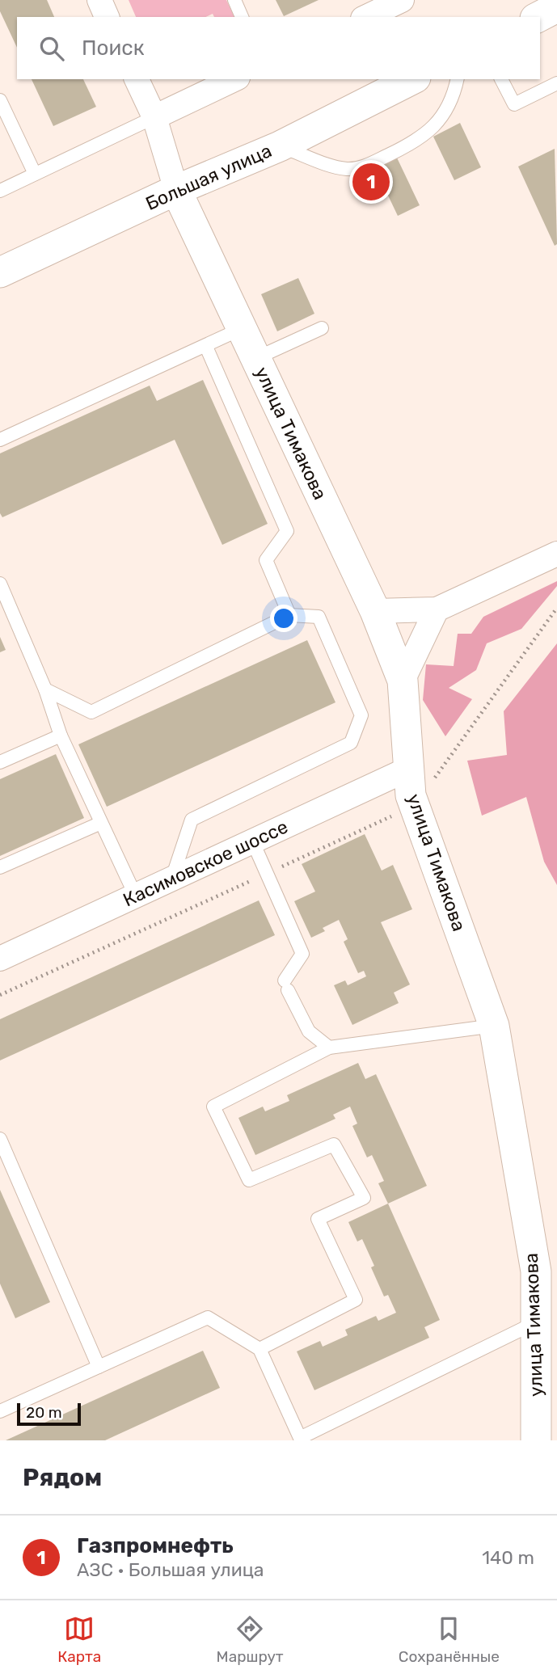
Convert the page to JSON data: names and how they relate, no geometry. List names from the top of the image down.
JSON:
{
  "streets": {
    "street": ["Большая улица", "улица Тимакова", "Касимовское шоссе"]
  },
  "crossings": [
    ["Большая улица", "улица Тимакова"],
    ["улица Тимакова", "Касимовское шоссе"]
  ],
  "scale_bar": "20 m",
  "page": {
    "search": "Поиск",
    "pins": "1",
    "scale": "20 m",
    "heading": "Рядом",
    "list": [
      {
        "mark": "1",
        "name": "Газпромнефть",
        "note": "АЗС · Большая улица",
        "value": "140 m"
      }
    ],
    "nav": ["Карта", "Маршрут", "Сохранённые"]
  }
}
